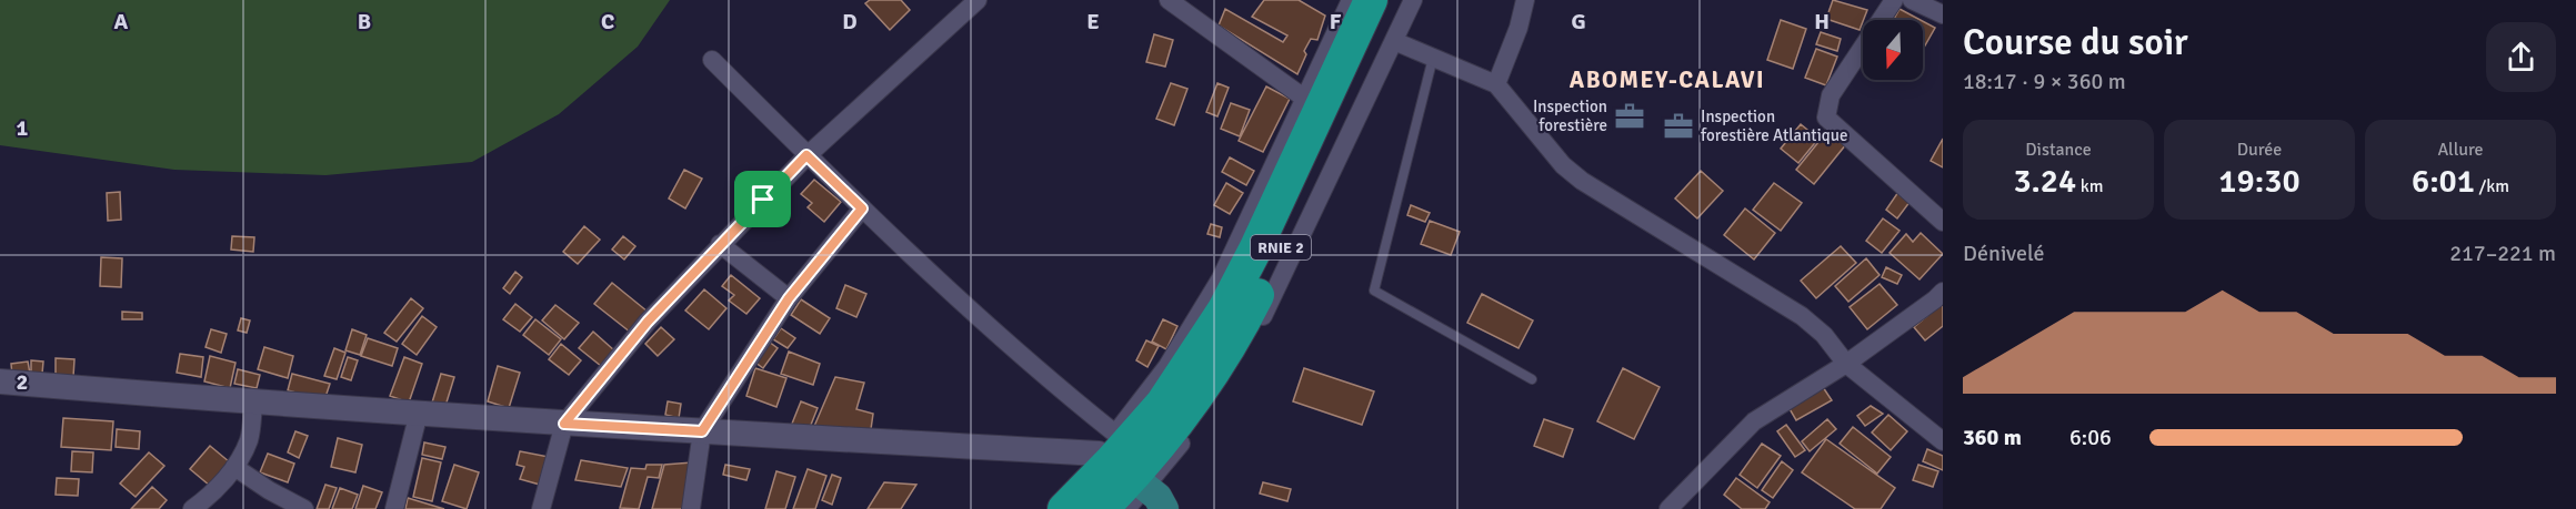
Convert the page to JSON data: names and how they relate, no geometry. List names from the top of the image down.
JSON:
{
  "streets": {
    "highway": ["RNIE 2"]
  },
  "districts": ["ABOMEY-CALAVI"],
  "places": {
    "office": ["Inspection forestière", "Inspection forestière Atlantique"]
  },
  "north": "bottom",
  "page": {
    "heading": ["Course du soir", "18:17 · 9 × 360 m"],
    "stats": [
      ["Distance", "3.24 km"],
      ["Durée", "19:30"],
      ["Allure", "6:01 /km"]
    ],
    "chart": ["Dénivelé", "217–221 m"],
    "list": [
      {
        "name": "360 m",
        "note": "6:06"
      }
    ]
  },
  "grid": {
    "columns": [
      "A",
      "B",
      "C",
      "D",
      "E",
      "F",
      "G",
      "H"
    ],
    "rows": ["1", "2"]
  }
}
